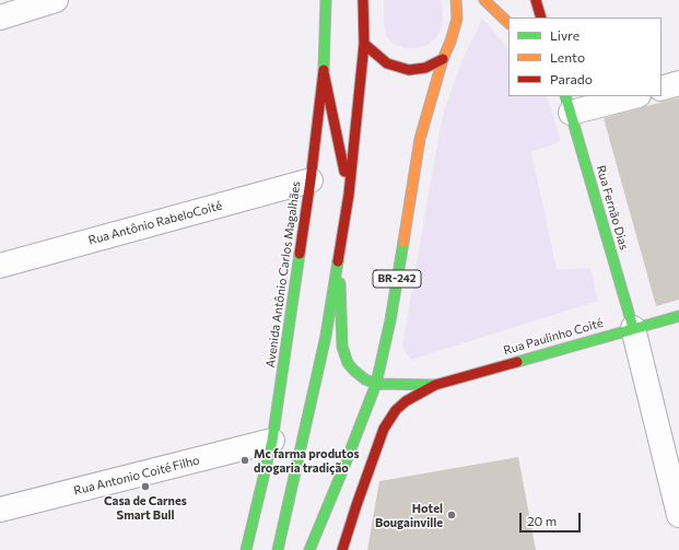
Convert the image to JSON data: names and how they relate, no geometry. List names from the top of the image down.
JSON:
{
  "streets": {
    "main road": [
      "Rua Fernão Dias",
      "Avenida Antônio Carlos Magalhães",
      "BR-242",
      "Rua Paulinho Coité"
    ],
    "street": ["Rua Antônio RabeloCoité", "Rua Antonio Coité Filho"]
  },
  "crossings": [
    ["Rua Fernão Dias", "Rua Paulinho Coité"],
    ["Rua Antônio RabeloCoité", "Avenida Antônio Carlos Magalhães"],
    ["Avenida Antônio Carlos Magalhães", "Rua Antonio Coité Filho"]
  ],
  "places": ["Mc farma produtos drogaria tradição", "Casa de Carnes Smart Bull", "Hotel Bougainville"],
  "legend": ["Livre", "Lento", "Parado"],
  "scale_bar": "20 m"
}
